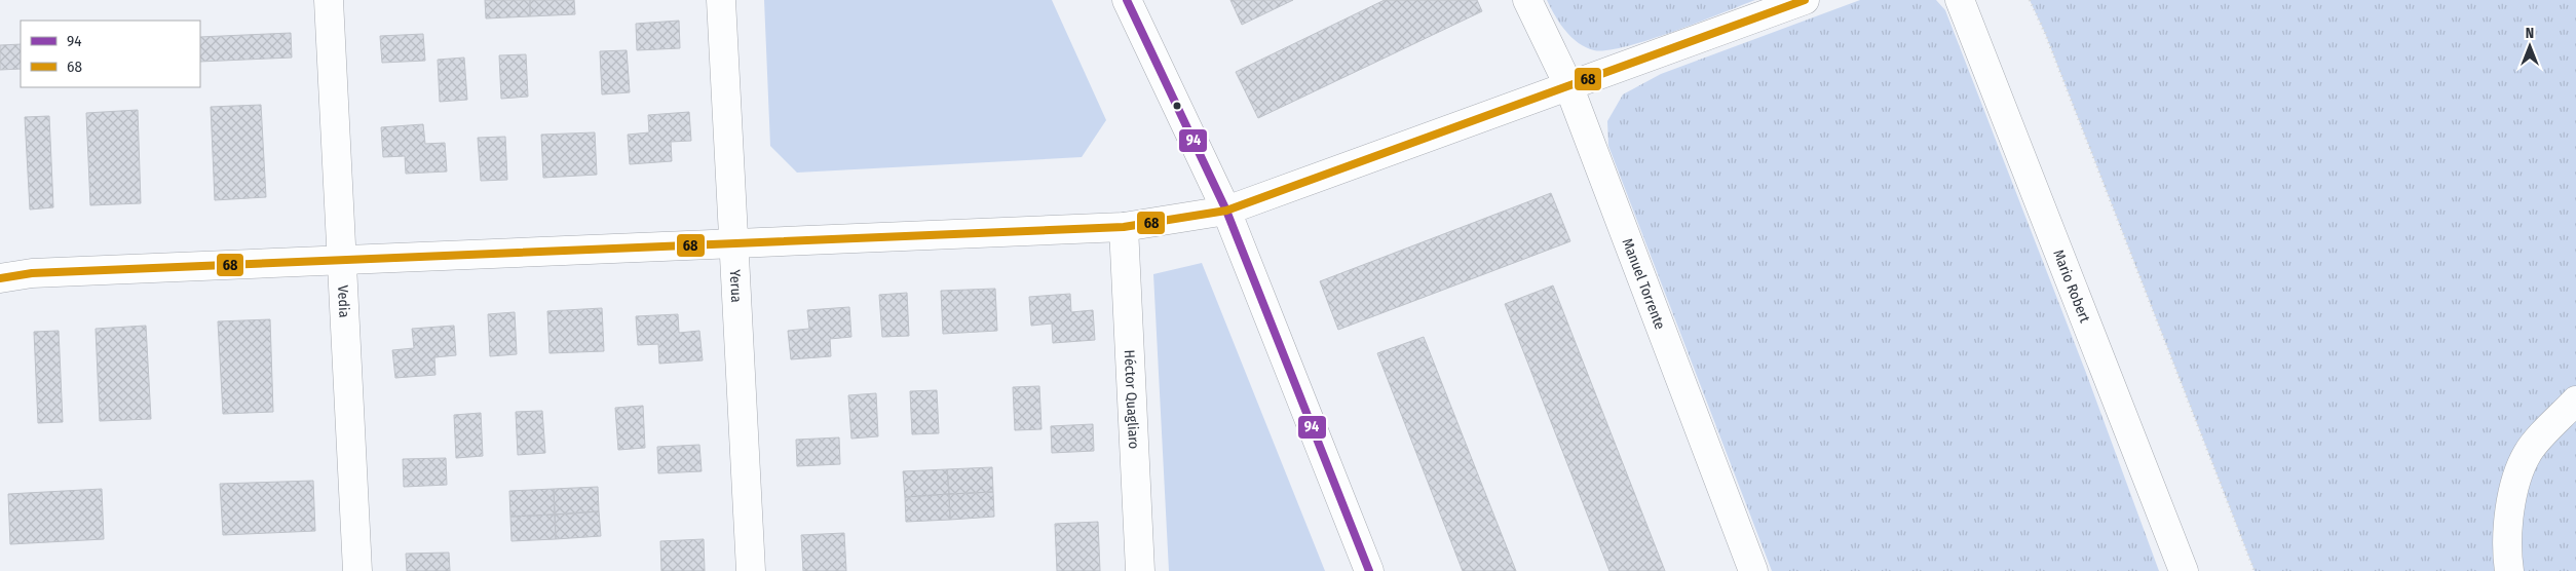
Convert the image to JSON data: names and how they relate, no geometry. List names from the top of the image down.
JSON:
{
  "streets": {
    "street": [
      "Manuel Torrente",
      "Yerua",
      "Mario Robert",
      "Vedia",
      "Héctor Quagliaro"
    ]
  },
  "lines": ["transit line 94", "transit line 68"],
  "legend": ["94", "68"],
  "north": "top"
}
